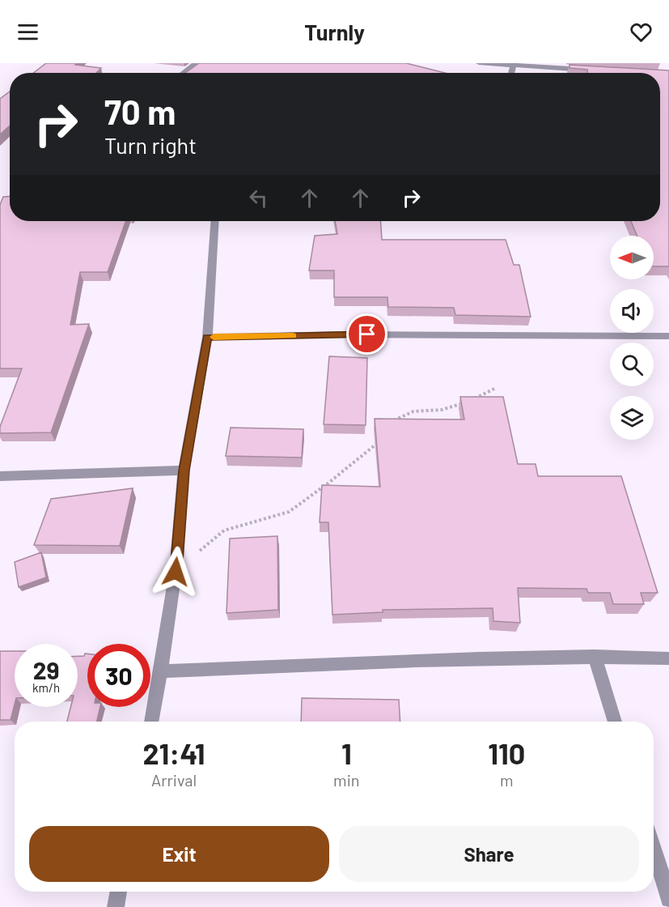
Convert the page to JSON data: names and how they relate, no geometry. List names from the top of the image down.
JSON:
{
  "north": "left",
  "page": {
    "header": "Turnly",
    "turn": ["70 m", "Turn right"],
    "speed": "29 km/h",
    "limit": "30",
    "eta": [
      "21:41",
      "Arrival",
      "1",
      "min",
      "110",
      "m"
    ],
    "buttons": ["Exit", "Share"]
  }
}
